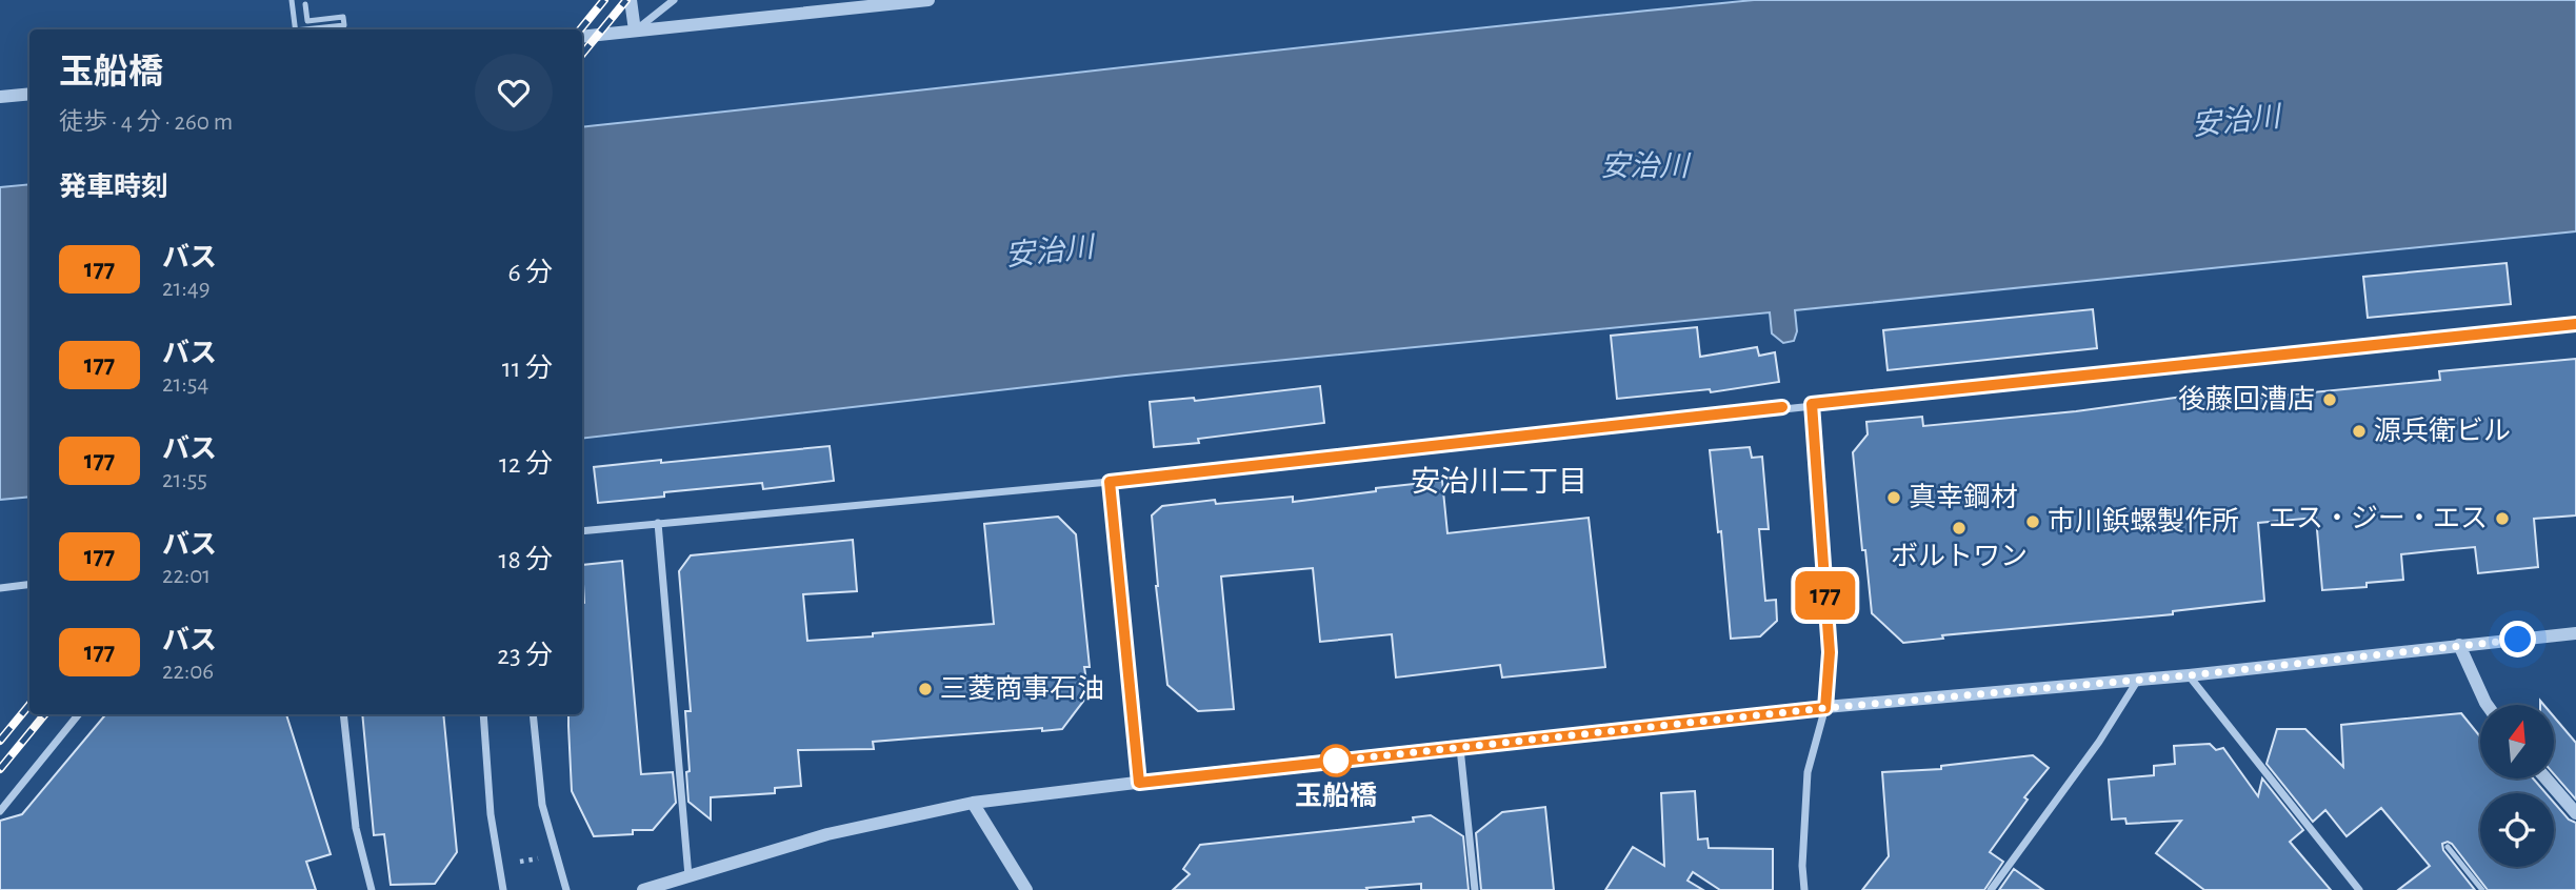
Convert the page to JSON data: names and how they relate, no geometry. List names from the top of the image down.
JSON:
{
  "districts": ["安治川二丁目"],
  "water": ["安治川"],
  "places": [
    "後藤回漕店",
    "源兵衛ビル",
    "真幸鋼材",
    "エス・ジー・エス",
    "市川鋲螺製作所",
    "ボルトワン",
    "三菱商事石油",
    "玉船橋"
  ],
  "lines": ["bus line 177"],
  "north": "top",
  "page": {
    "on_map": "177",
    "heading": [
      ["玉船橋", "徒歩 · 4 分 · 260 m"],
      "発車時刻"
    ],
    "list": [
      {
        "mark": "177",
        "name": "バス",
        "note": "21:49",
        "value": "6 分"
      },
      {
        "mark": "177",
        "name": "バス",
        "note": "21:54",
        "value": "11 分"
      },
      {
        "mark": "177",
        "name": "バス",
        "note": "21:55",
        "value": "12 分"
      },
      {
        "mark": "177",
        "name": "バス",
        "note": "22:01",
        "value": "18 分"
      },
      {
        "mark": "177",
        "name": "バス",
        "note": "22:06",
        "value": "23 分"
      }
    ]
  }
}
